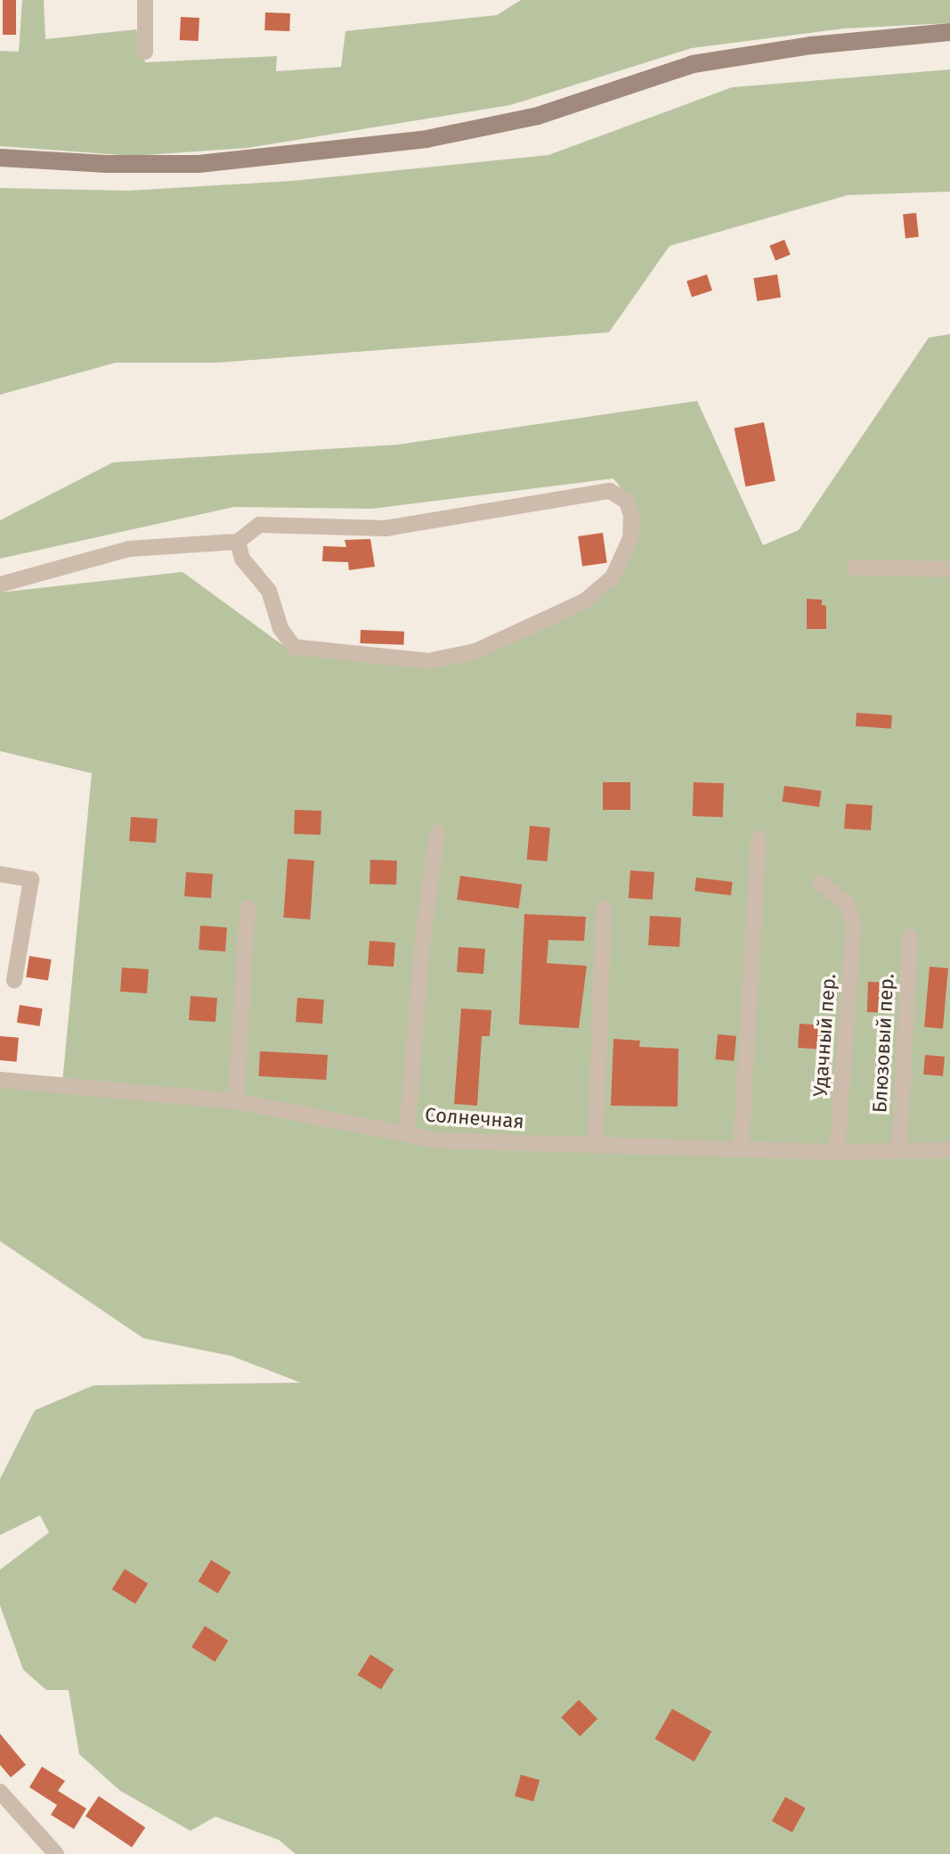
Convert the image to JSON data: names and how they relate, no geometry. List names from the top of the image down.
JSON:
{
  "streets": {
    "street": ["Удачный пер.", "Блюзовый пер.", "Солнечная"]
  },
  "crossings": [
    ["Удачный пер.", "Солнечная"],
    ["Блюзовый пер.", "Солнечная"]
  ]
}
